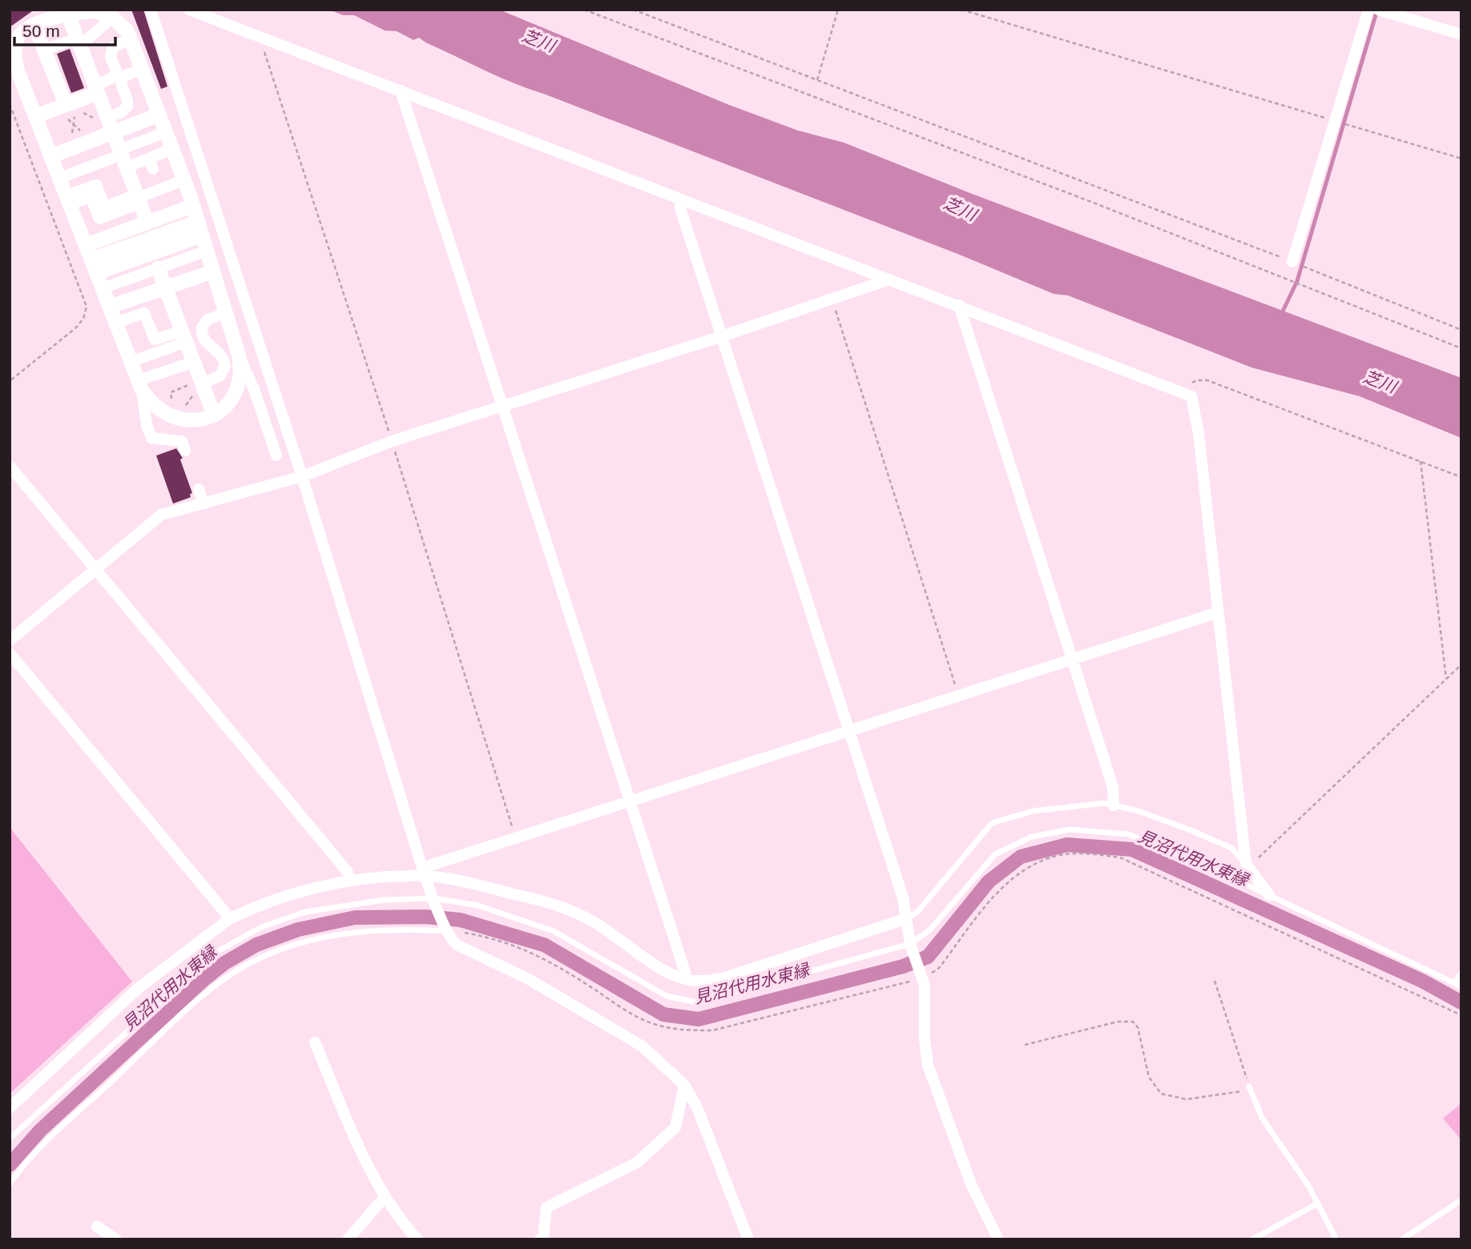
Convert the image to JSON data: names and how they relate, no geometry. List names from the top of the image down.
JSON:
{
  "water": ["芝川", "見沼代用水東縁"],
  "scale_bar": "50 m"
}
